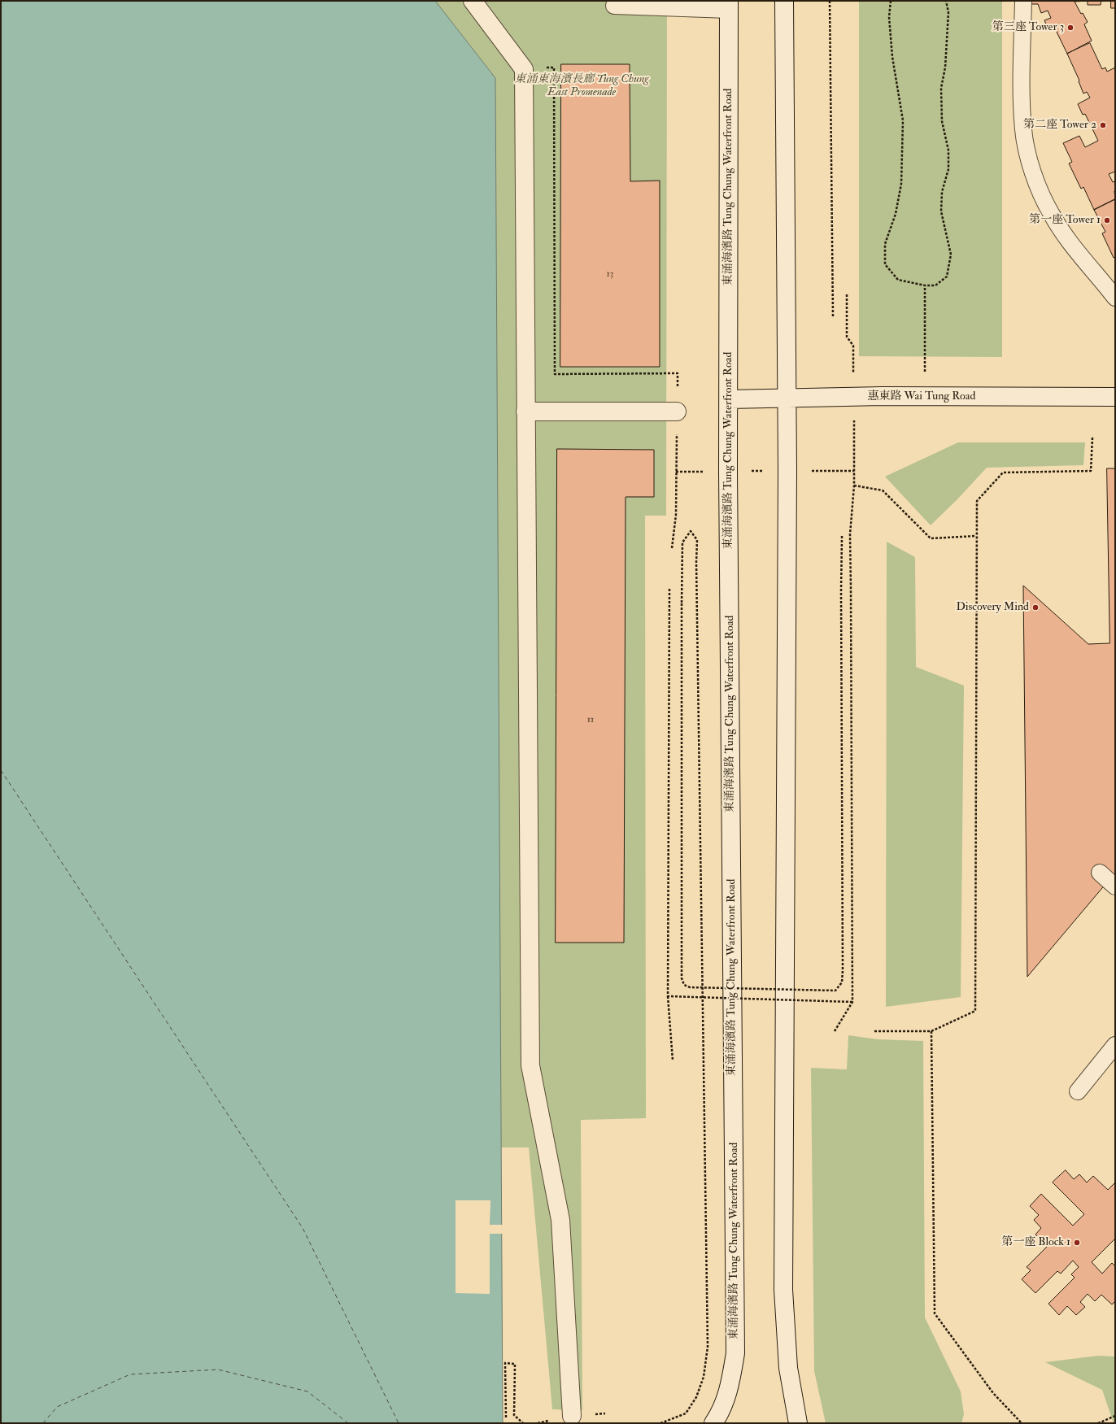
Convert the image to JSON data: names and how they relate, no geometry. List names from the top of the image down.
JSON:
{
  "streets": {
    "main road": ["東涌海濱路 Tung Chung Waterfront Road", "惠東路 Wai Tung Road"]
  },
  "crossings": [
    ["東涌海濱路 Tung Chung Waterfront Road", "惠東路 Wai Tung Road"]
  ],
  "parks": ["東涌東海濱長廊 Tung Chung East Promenade"],
  "places": [
    "第三座 Tower 3",
    "第二座 Tower 2",
    "第一座 Tower 1",
    "Discovery Mind",
    "第一座 Block 1"
  ],
  "house_numbers": ["13", "11"]
}
